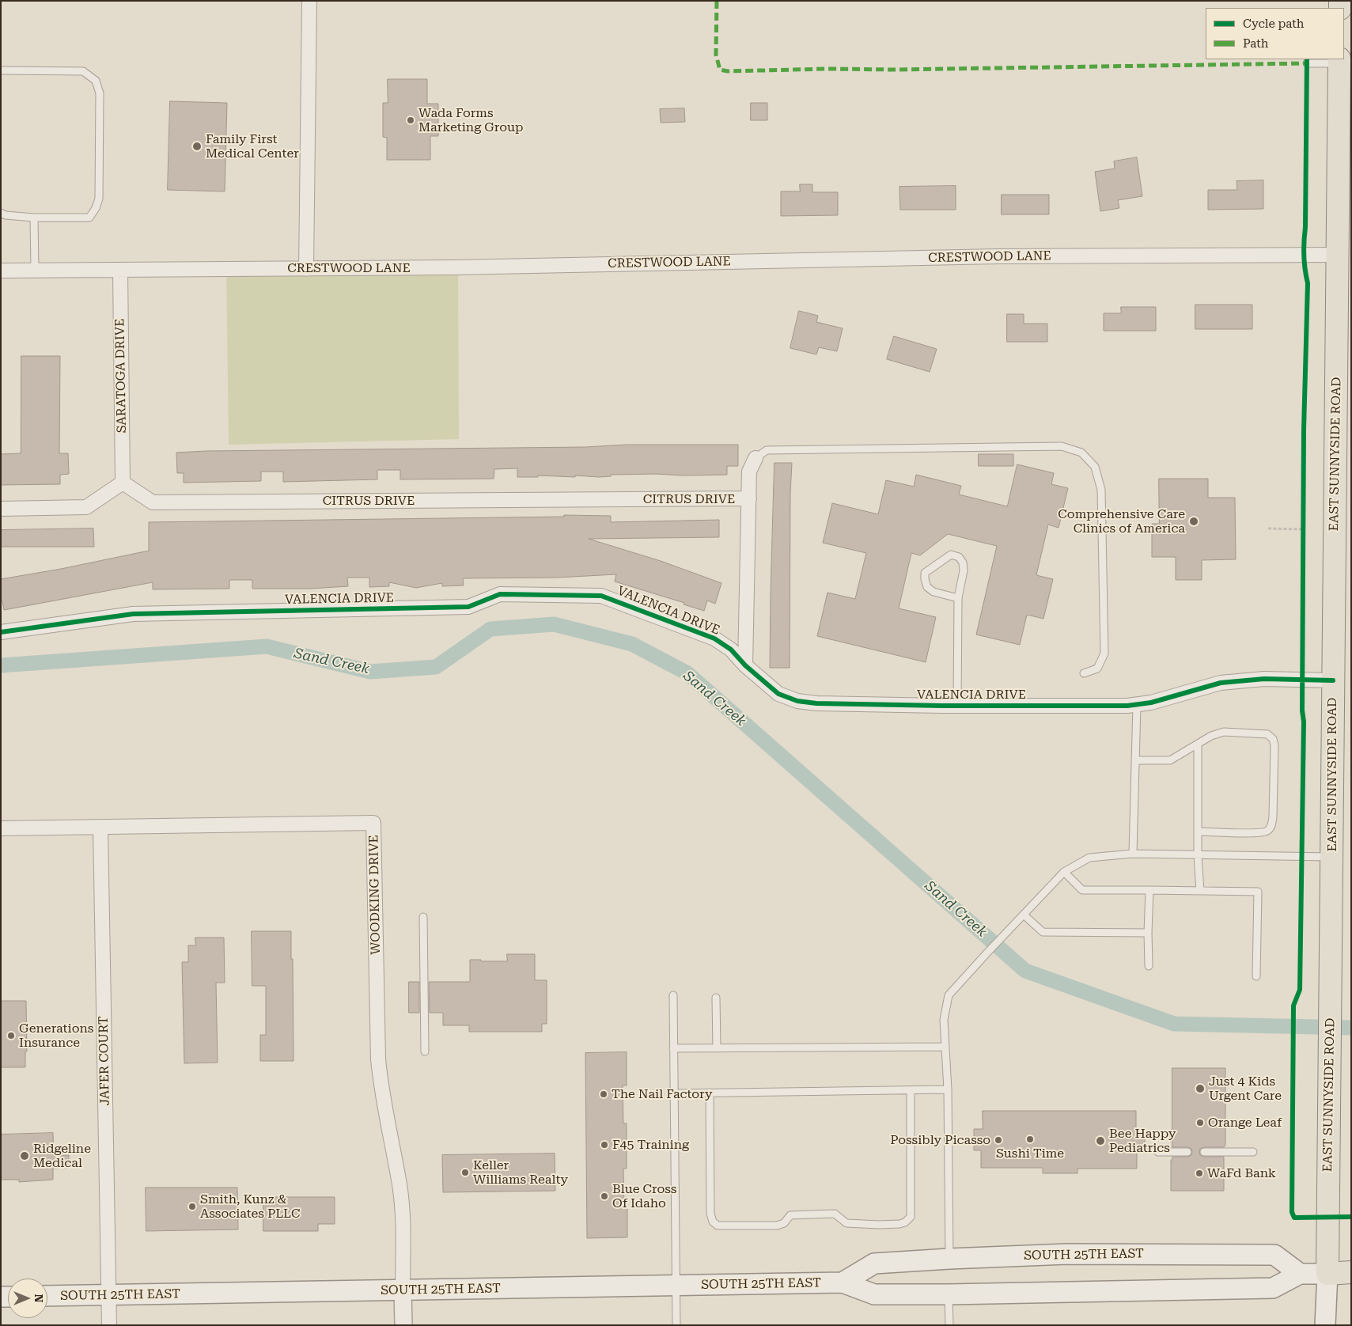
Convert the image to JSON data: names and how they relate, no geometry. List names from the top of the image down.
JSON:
{
  "streets": {
    "main road": ["EAST SUNNYSIDE ROAD", "SOUTH 25TH EAST"],
    "street": [
      "CRESTWOOD LANE",
      "SARATOGA DRIVE",
      "CITRUS DRIVE",
      "VALENCIA DRIVE",
      "WOODKING DRIVE",
      "JAFER COURT"
    ]
  },
  "crossings": [
    ["CRESTWOOD LANE", "SARATOGA DRIVE"],
    ["CRESTWOOD LANE", "EAST SUNNYSIDE ROAD"],
    ["SARATOGA DRIVE", "CITRUS DRIVE"],
    ["EAST SUNNYSIDE ROAD", "VALENCIA DRIVE"],
    ["EAST SUNNYSIDE ROAD", "SOUTH 25TH EAST"],
    ["WOODKING DRIVE", "JAFER COURT"],
    ["WOODKING DRIVE", "SOUTH 25TH EAST"],
    ["JAFER COURT", "SOUTH 25TH EAST"]
  ],
  "water": ["Sand Creek"],
  "places": [
    "Wada Forms Marketing Group",
    "Family First Medical Center",
    "Comprehensive Care Clinics of America",
    "Generations Insurance",
    "Just 4 Kids Urgent Care",
    "The Nail Factory",
    "Orange Leaf",
    "Sushi Time",
    "Possibly Picasso",
    "Bee Happy Pediatrics",
    "F45 Training",
    "Ridgeline Medical",
    "Keller Williams Realty",
    "WaFd Bank",
    "Blue Cross Of Idaho",
    "Smith, Kunz & Associates PLLC"
  ],
  "legend": ["Cycle path", "Path"],
  "north": "right"
}
